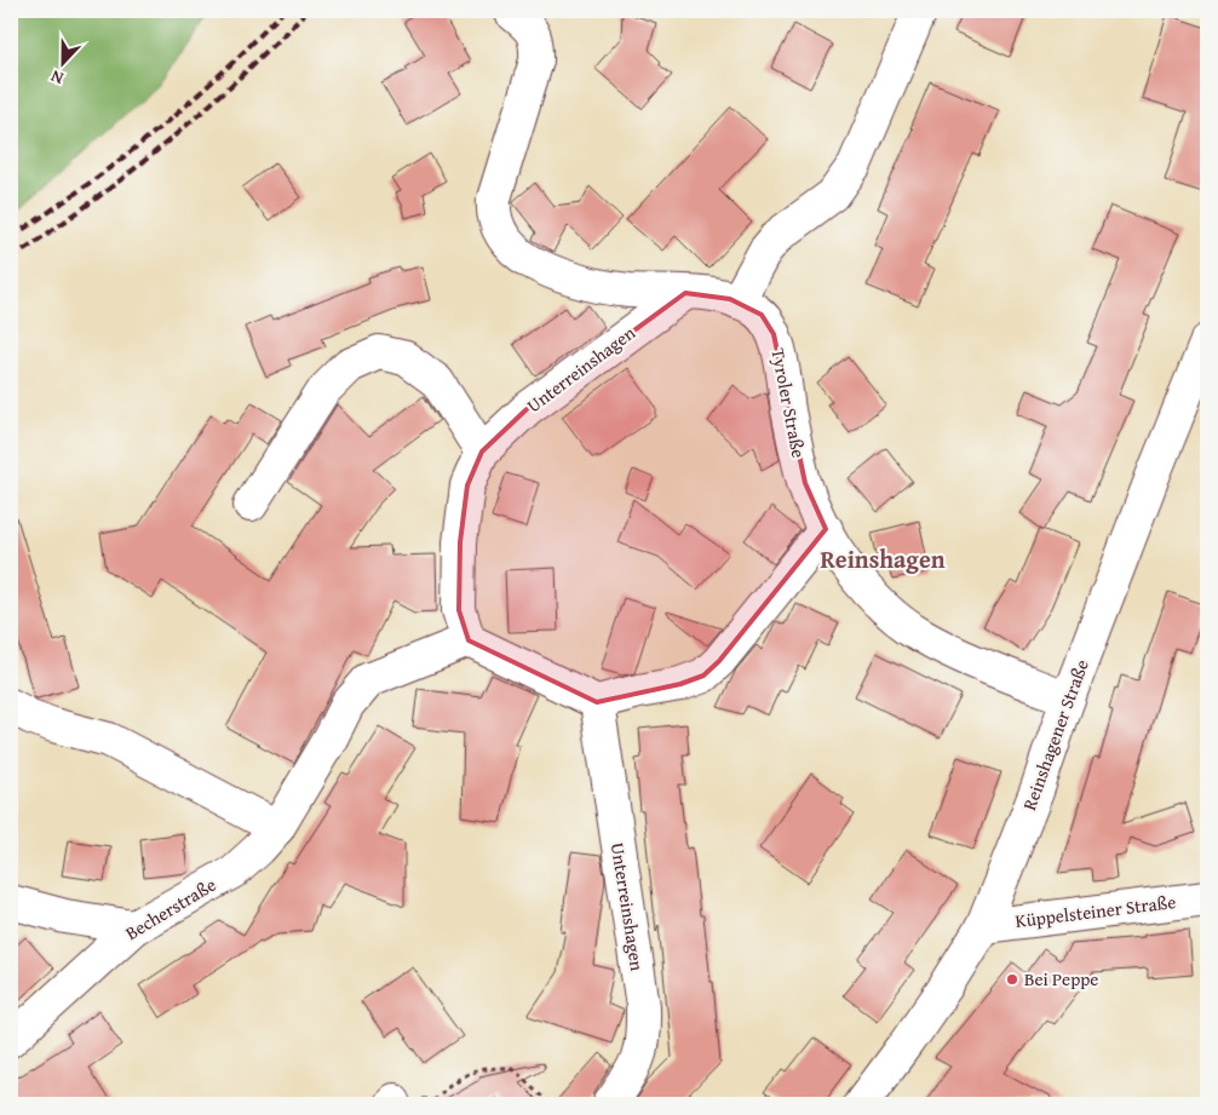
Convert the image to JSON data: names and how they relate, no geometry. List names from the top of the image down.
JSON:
{
  "streets": {
    "street": [
      "Unterreinshagen",
      "Tyroler Straße",
      "Reinshagener Straße",
      "Becherstraße",
      "Küppelsteiner Straße"
    ]
  },
  "crossings": [
    ["Unterreinshagen", "Tyroler Straße"],
    ["Unterreinshagen", "Becherstraße"],
    ["Tyroler Straße", "Reinshagener Straße"],
    ["Reinshagener Straße", "Küppelsteiner Straße"]
  ],
  "districts": ["Reinshagen"],
  "places": ["Bei Peppe"],
  "north": "bottom"
}
